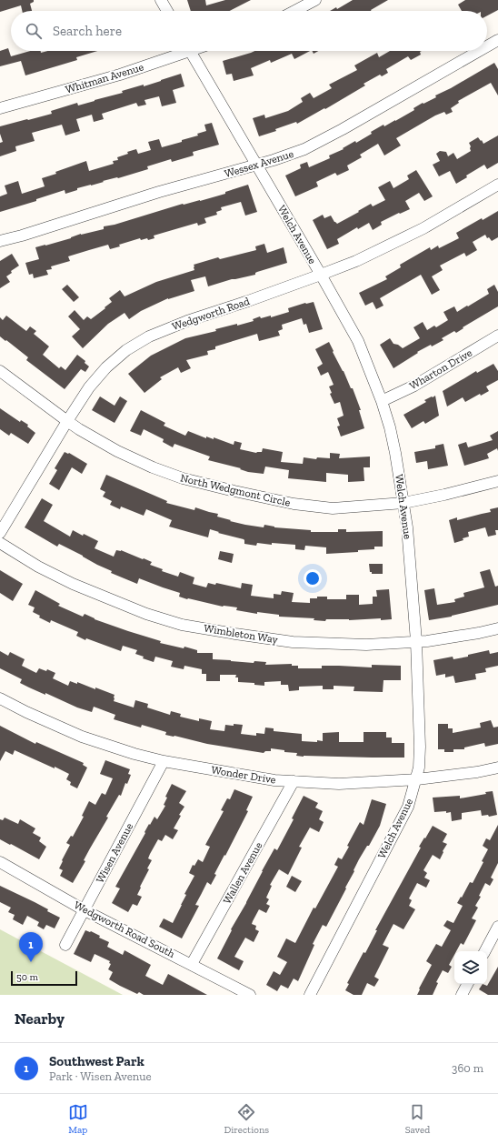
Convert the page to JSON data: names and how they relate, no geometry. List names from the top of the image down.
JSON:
{
  "streets": {
    "street": [
      "Whitman Avenue",
      "Wessex Avenue",
      "Welch Avenue",
      "Wedgworth Road",
      "Wharton Drive",
      "North Wedgmont Circle",
      "Wimbleton Way",
      "Wonder Drive",
      "Wisen Avenue",
      "Wallen Avenue",
      "Wedgworth Road South"
    ]
  },
  "crossings": [
    ["Wessex Avenue", "Welch Avenue"],
    ["Welch Avenue", "Wedgworth Road"],
    ["Welch Avenue", "Wharton Drive"],
    ["Welch Avenue", "North Wedgmont Circle"],
    ["Welch Avenue", "Wimbleton Way"],
    ["Welch Avenue", "Wonder Drive"],
    ["Wedgworth Road", "North Wedgmont Circle"],
    ["Wonder Drive", "Wisen Avenue"],
    ["Wonder Drive", "Wallen Avenue"],
    ["Wisen Avenue", "Wedgworth Road South"],
    ["Wallen Avenue", "Wedgworth Road South"]
  ],
  "scale_bar": "50 m",
  "page": {
    "search": "Search here",
    "pins": "1",
    "scale": "50 m",
    "heading": "Nearby",
    "list": [
      {
        "mark": "1",
        "name": "Southwest Park",
        "note": "Park · Wisen Avenue",
        "value": "360 m"
      }
    ],
    "nav": ["Map", "Directions", "Saved"]
  }
}
